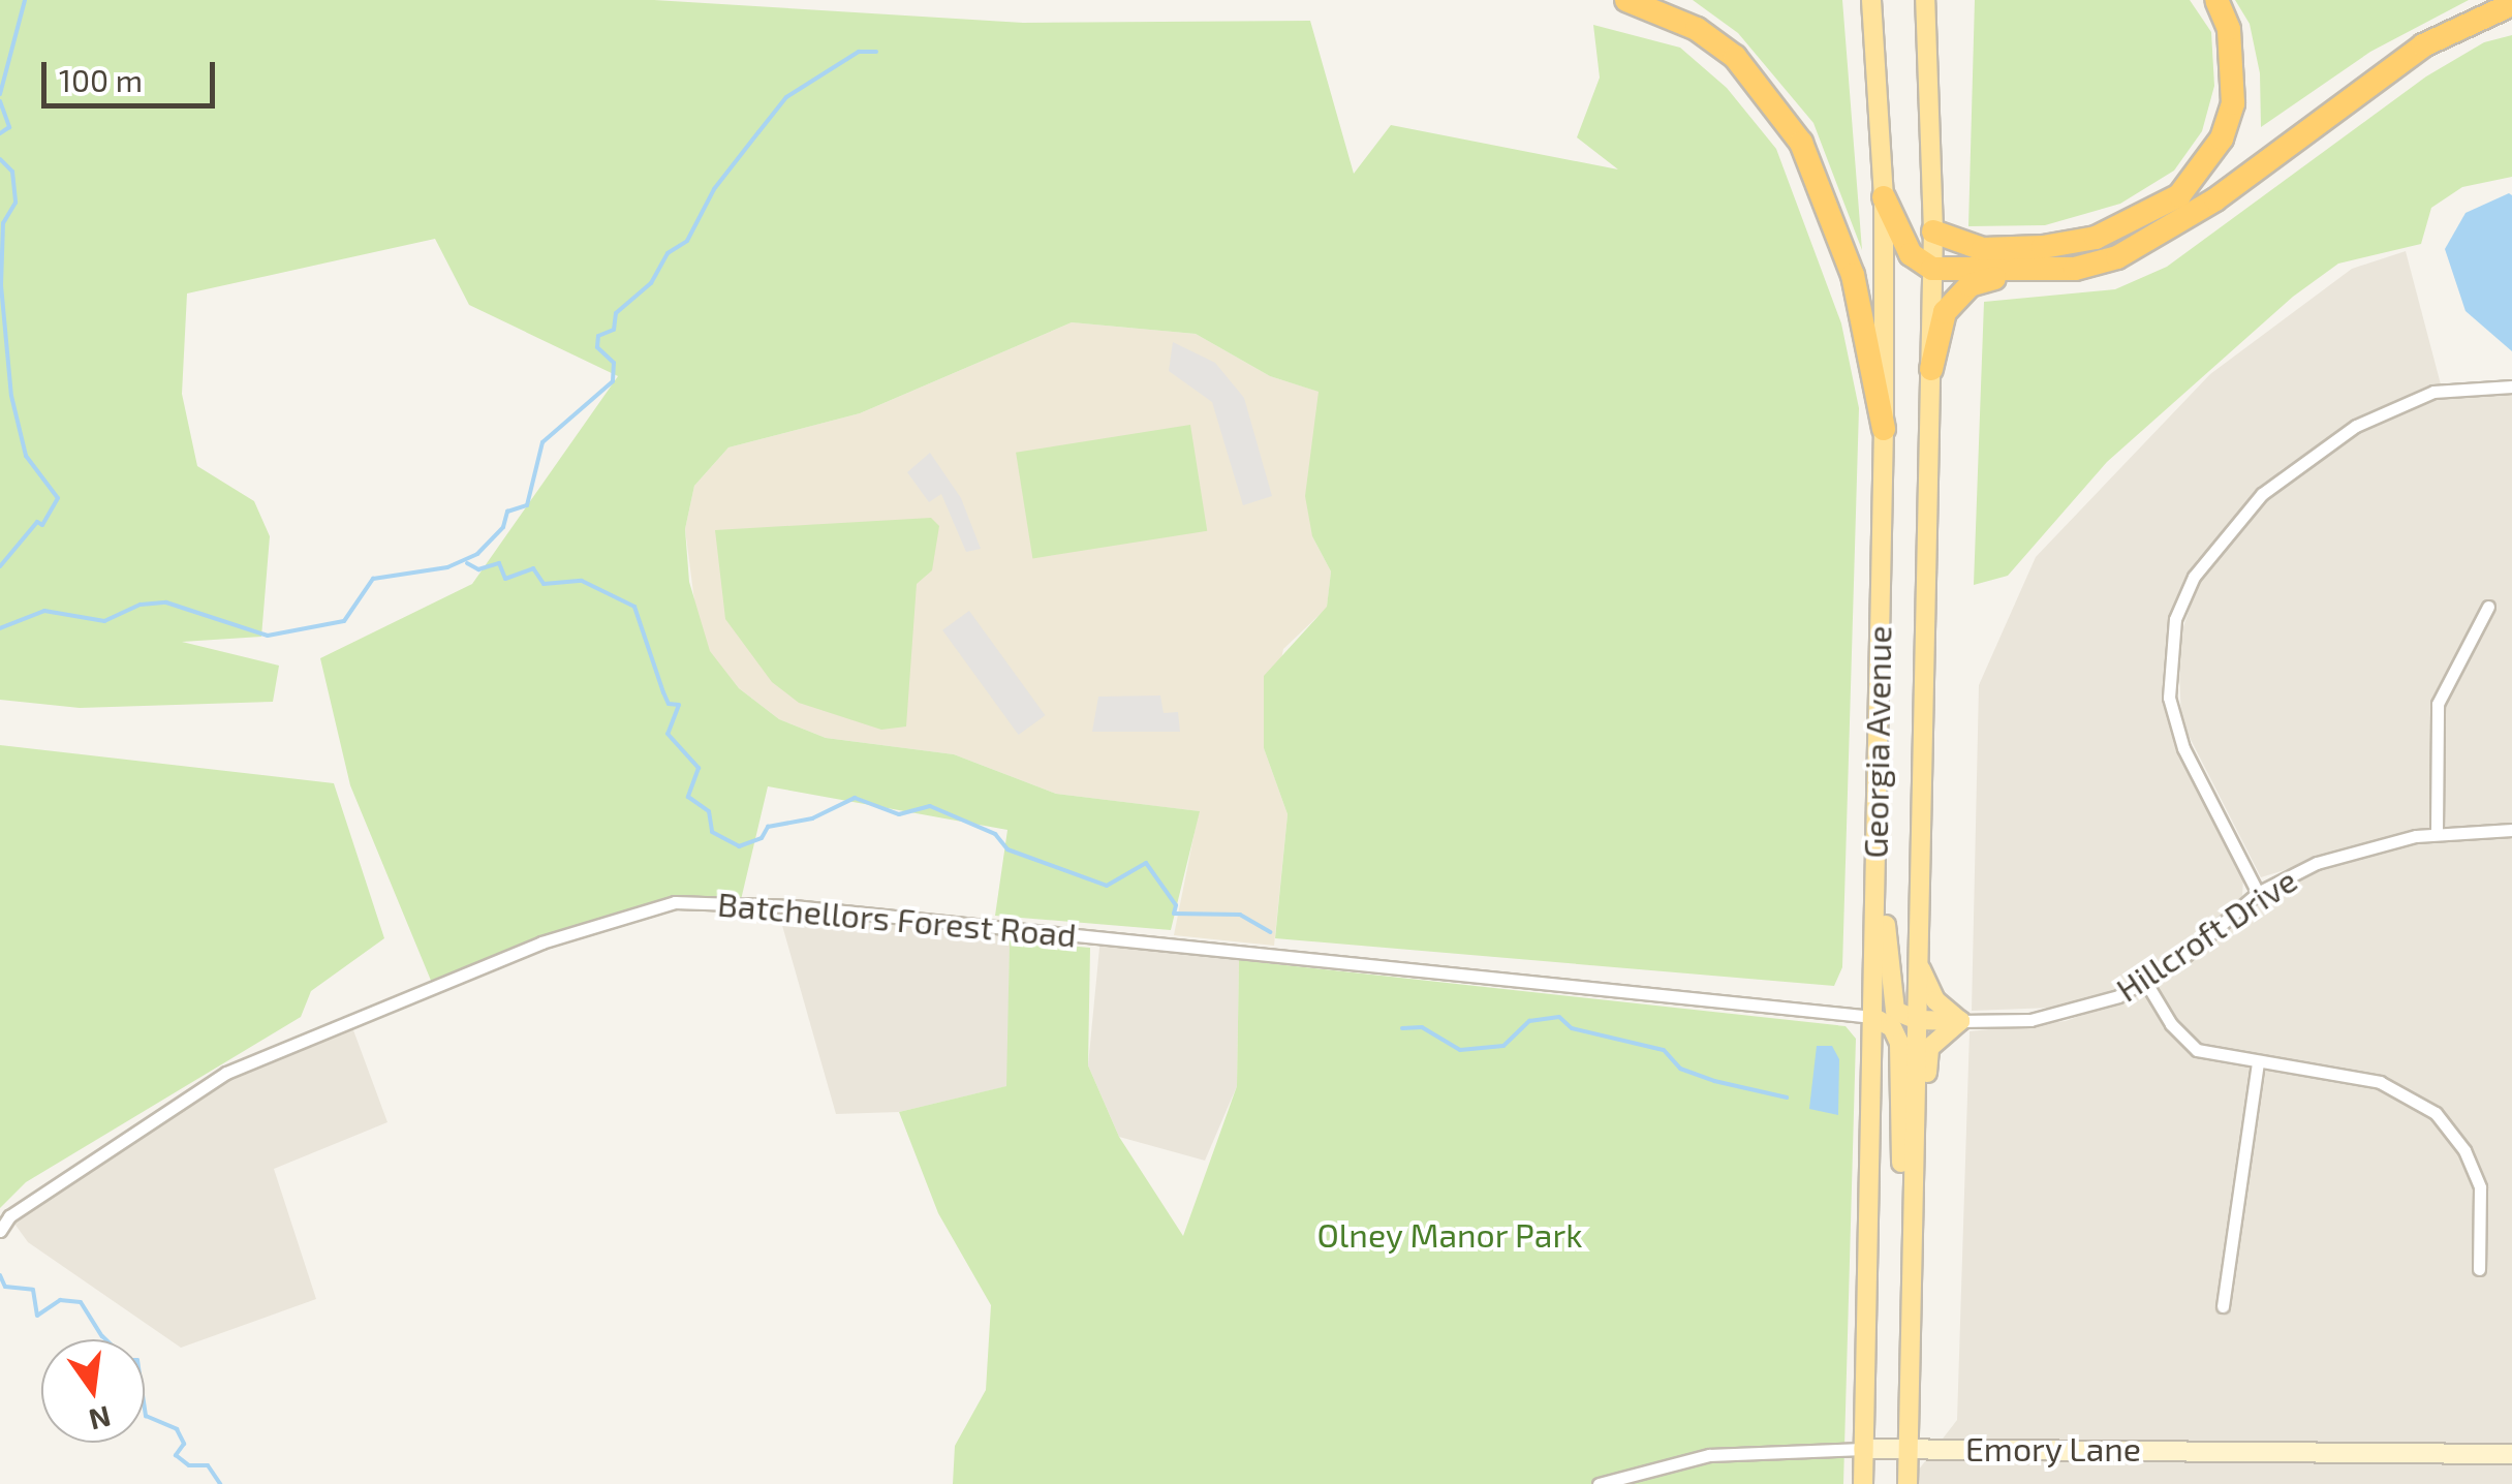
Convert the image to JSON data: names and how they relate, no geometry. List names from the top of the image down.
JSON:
{
  "streets": {
    "main road": ["Georgia Avenue"],
    "street": ["Batchellors Forest Road", "Hillcroft Drive", "Emory Lane"]
  },
  "crossings": [
    ["Georgia Avenue", "Batchellors Forest Road"],
    ["Georgia Avenue", "Emory Lane"]
  ],
  "parks": ["Olney Manor Park"],
  "scale_bar": "100 m",
  "north": "bottom"
}
